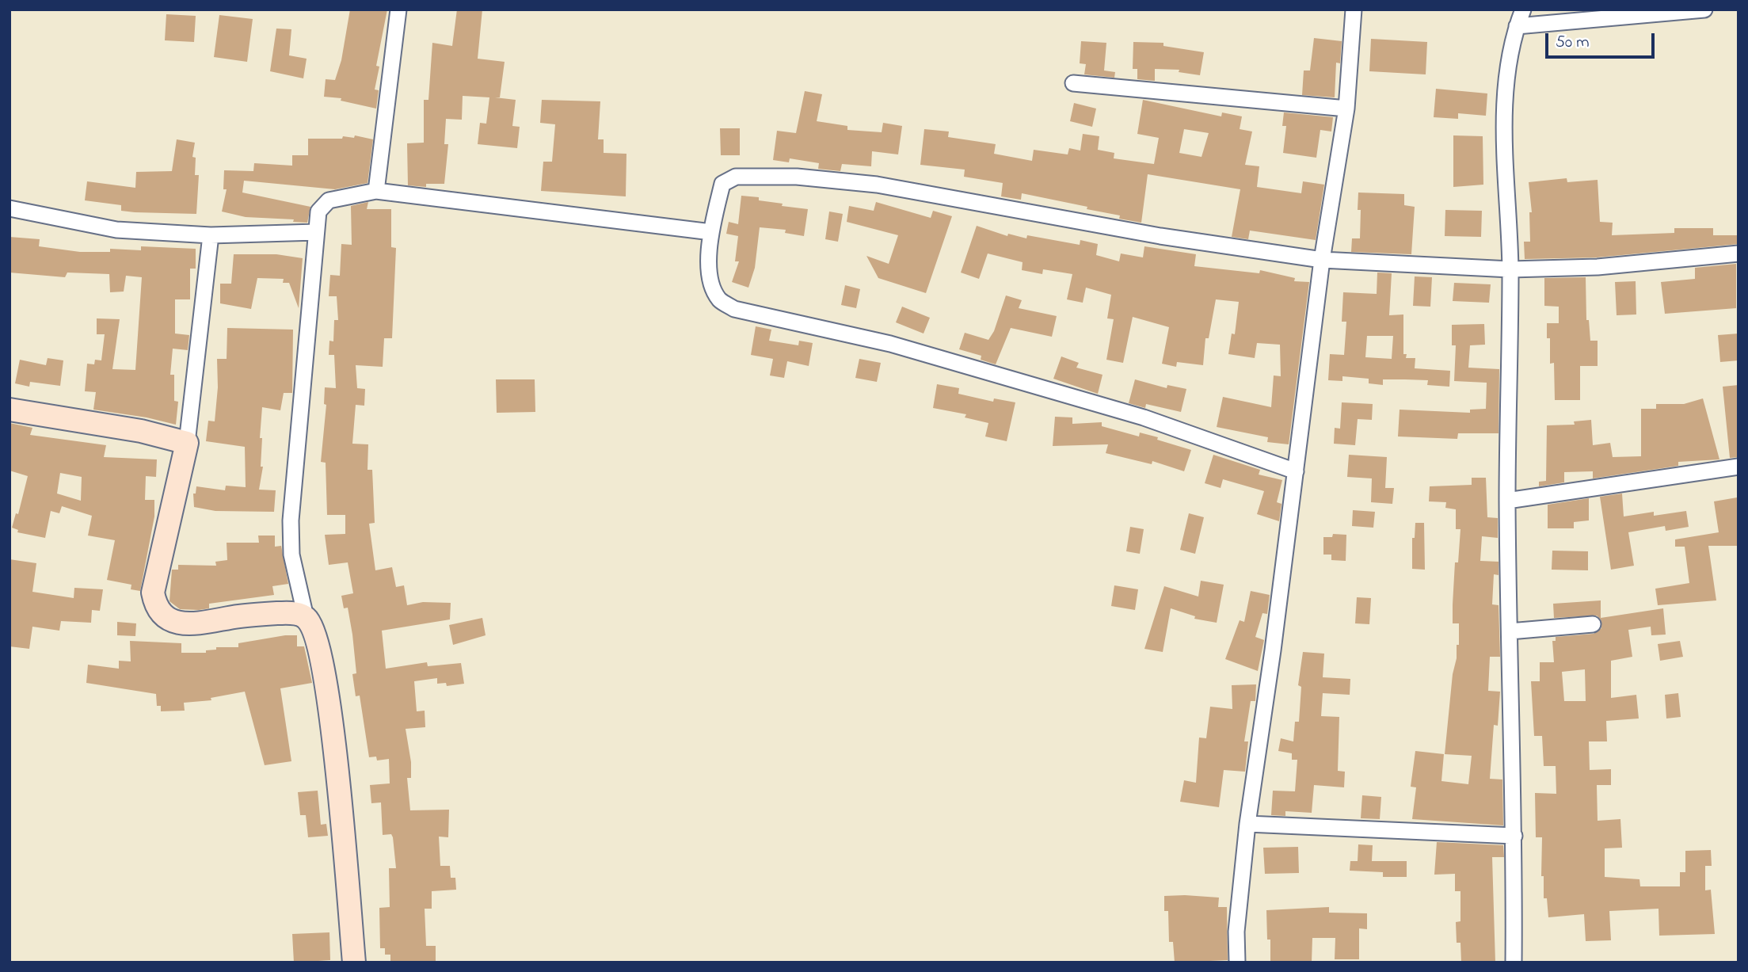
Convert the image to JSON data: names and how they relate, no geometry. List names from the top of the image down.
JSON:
{
  "scale_bar": "50 m"
}
